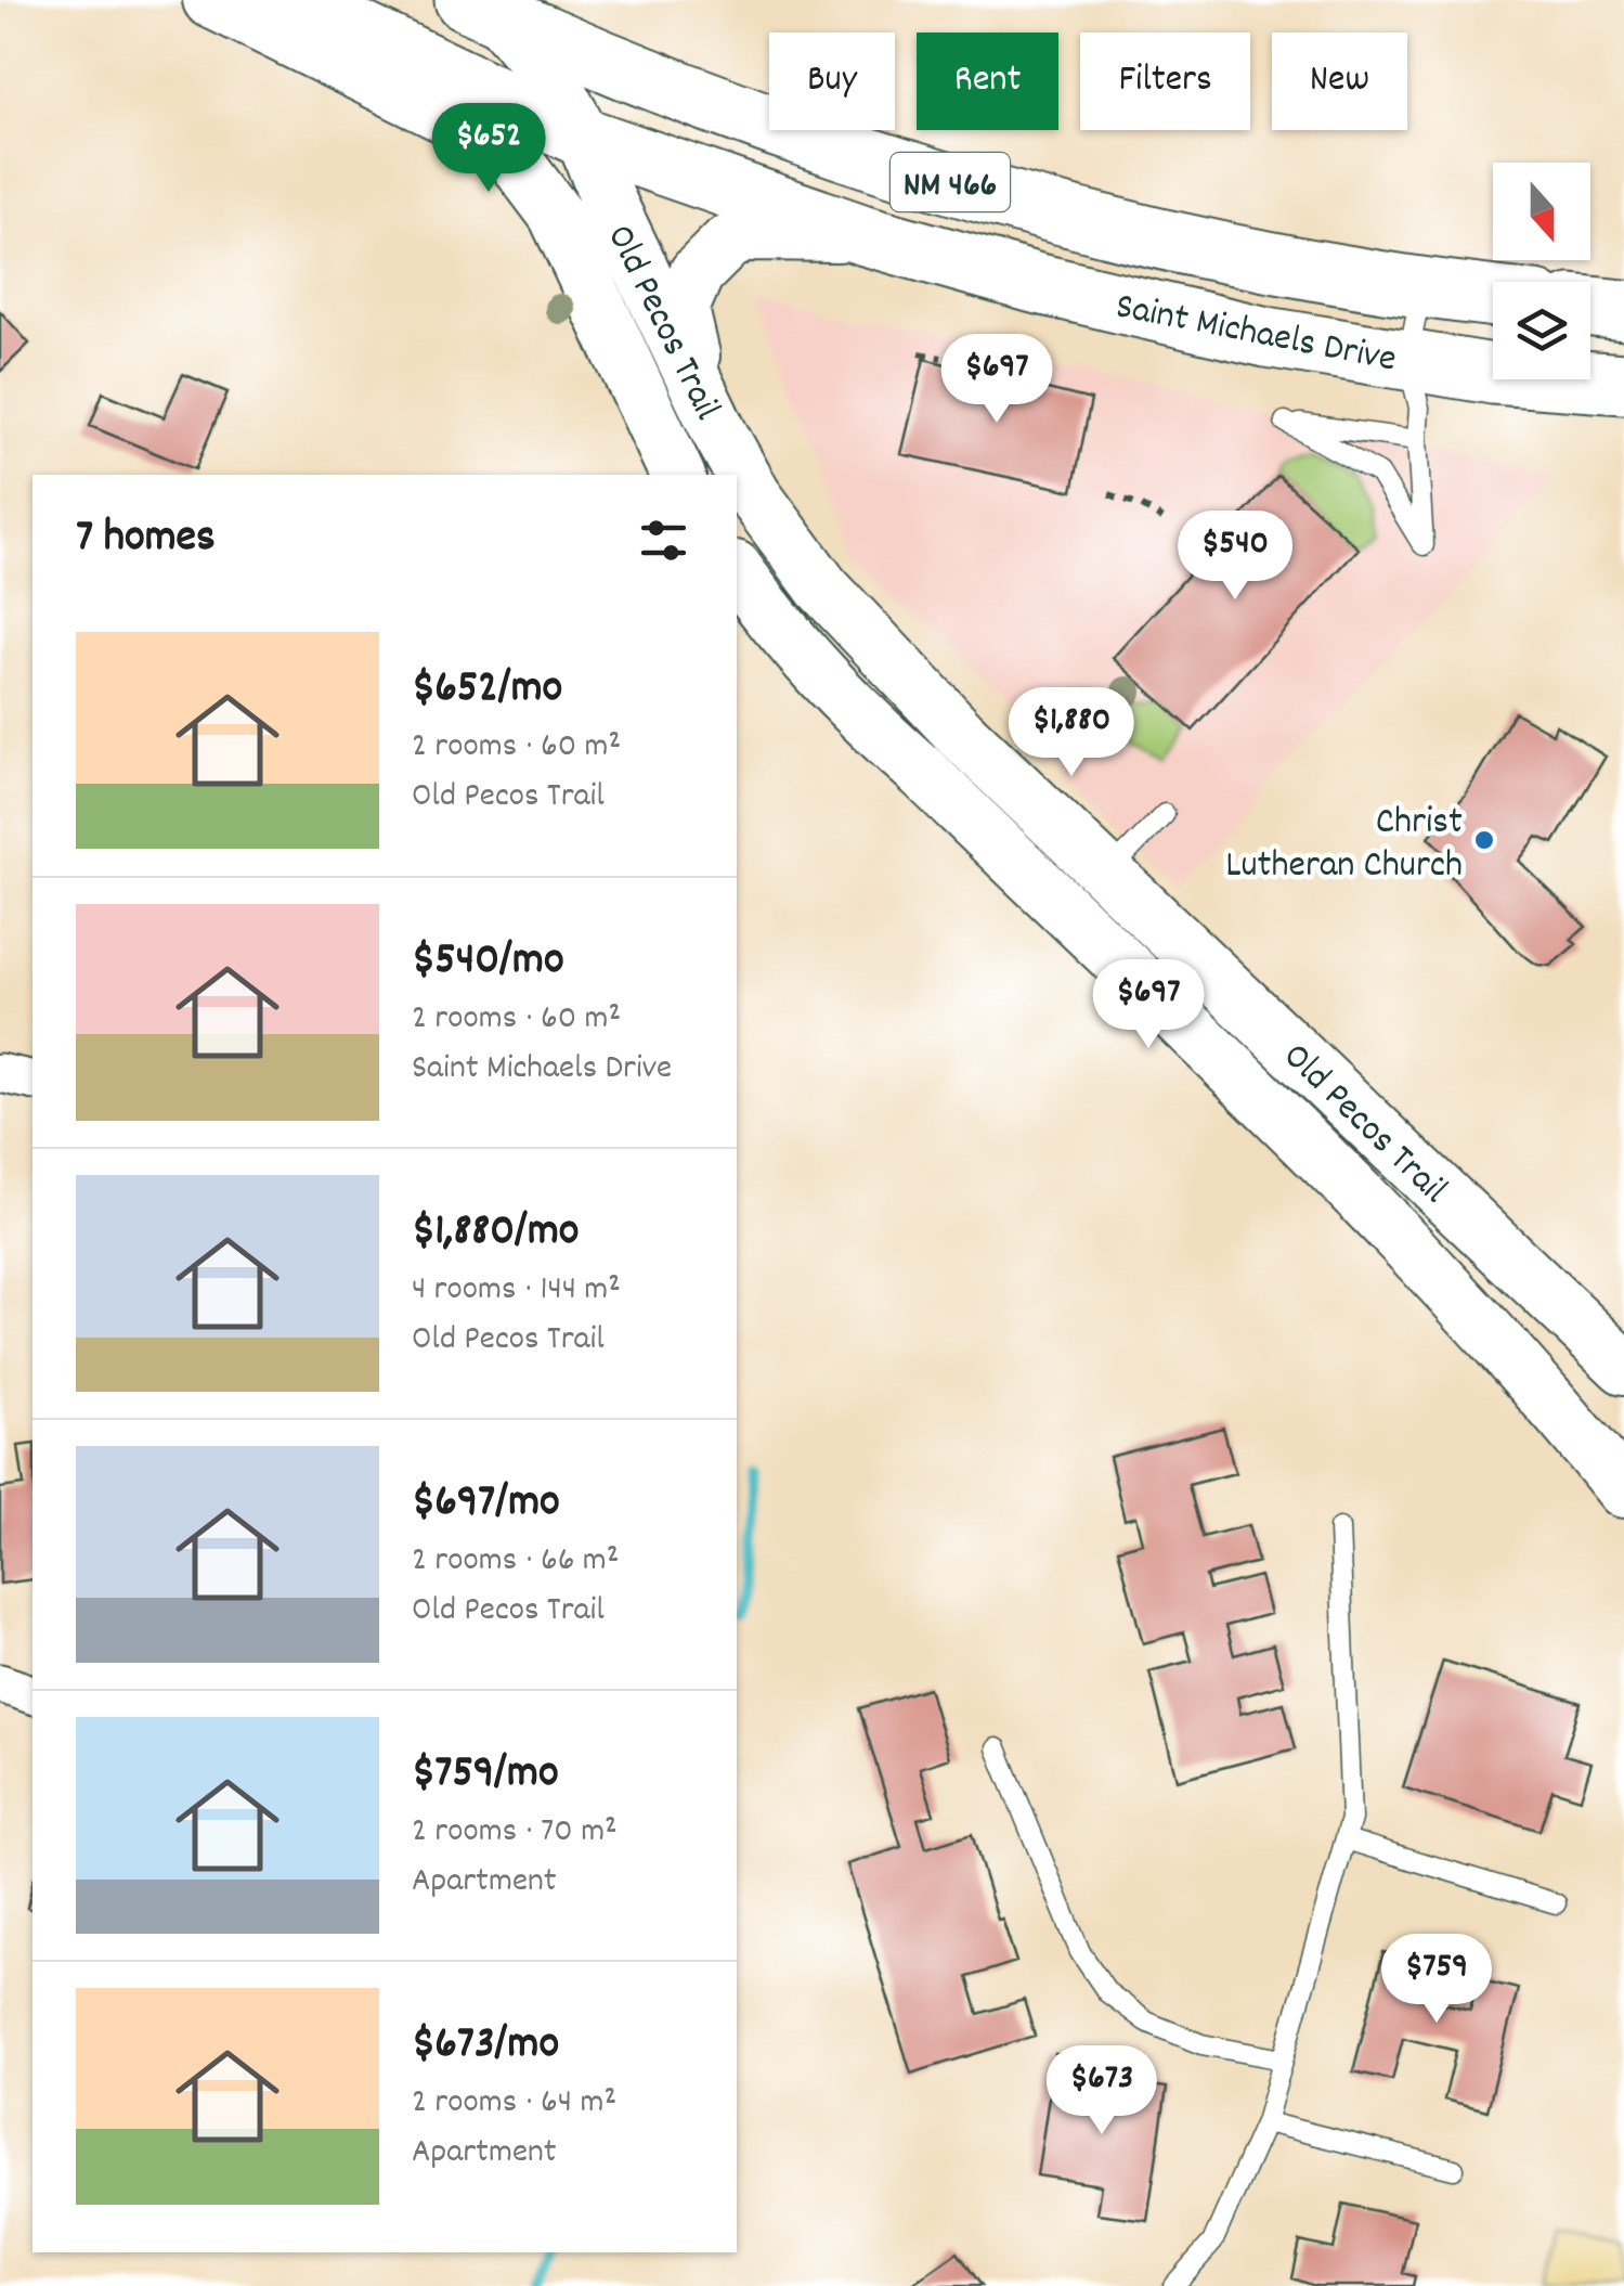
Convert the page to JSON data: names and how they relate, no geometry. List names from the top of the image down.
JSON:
{
  "streets": {
    "main road": ["NM 466", "Old Pecos Trail", "Saint Michaels Drive"]
  },
  "crossings": [
    ["Old Pecos Trail", "Saint Michaels Drive"]
  ],
  "places": ["Christ Lutheran Church"],
  "north": "bottom",
  "page": {
    "chip": [
      "Buy",
      "Rent",
      "Filters",
      "New"
    ],
    "price": [
      "$652",
      "$697",
      "$540",
      "$1,880",
      "$697",
      "$759",
      "$673"
    ],
    "heading": "7 homes",
    "list": [
      {
        "name": "$652/mo",
        "note": "2 rooms · 60 m² · Old Pecos Trail"
      },
      {
        "name": "$540/mo",
        "note": "2 rooms · 60 m² · Saint Michaels Drive"
      },
      {
        "name": "$1,880/mo",
        "note": "4 rooms · 144 m² · Old Pecos Trail"
      },
      {
        "name": "$697/mo",
        "note": "2 rooms · 66 m² · Old Pecos Trail"
      },
      {
        "name": "$759/mo",
        "note": "2 rooms · 70 m² · Apartment"
      },
      {
        "name": "$673/mo",
        "note": "2 rooms · 64 m² · Apartment"
      }
    ]
  }
}
